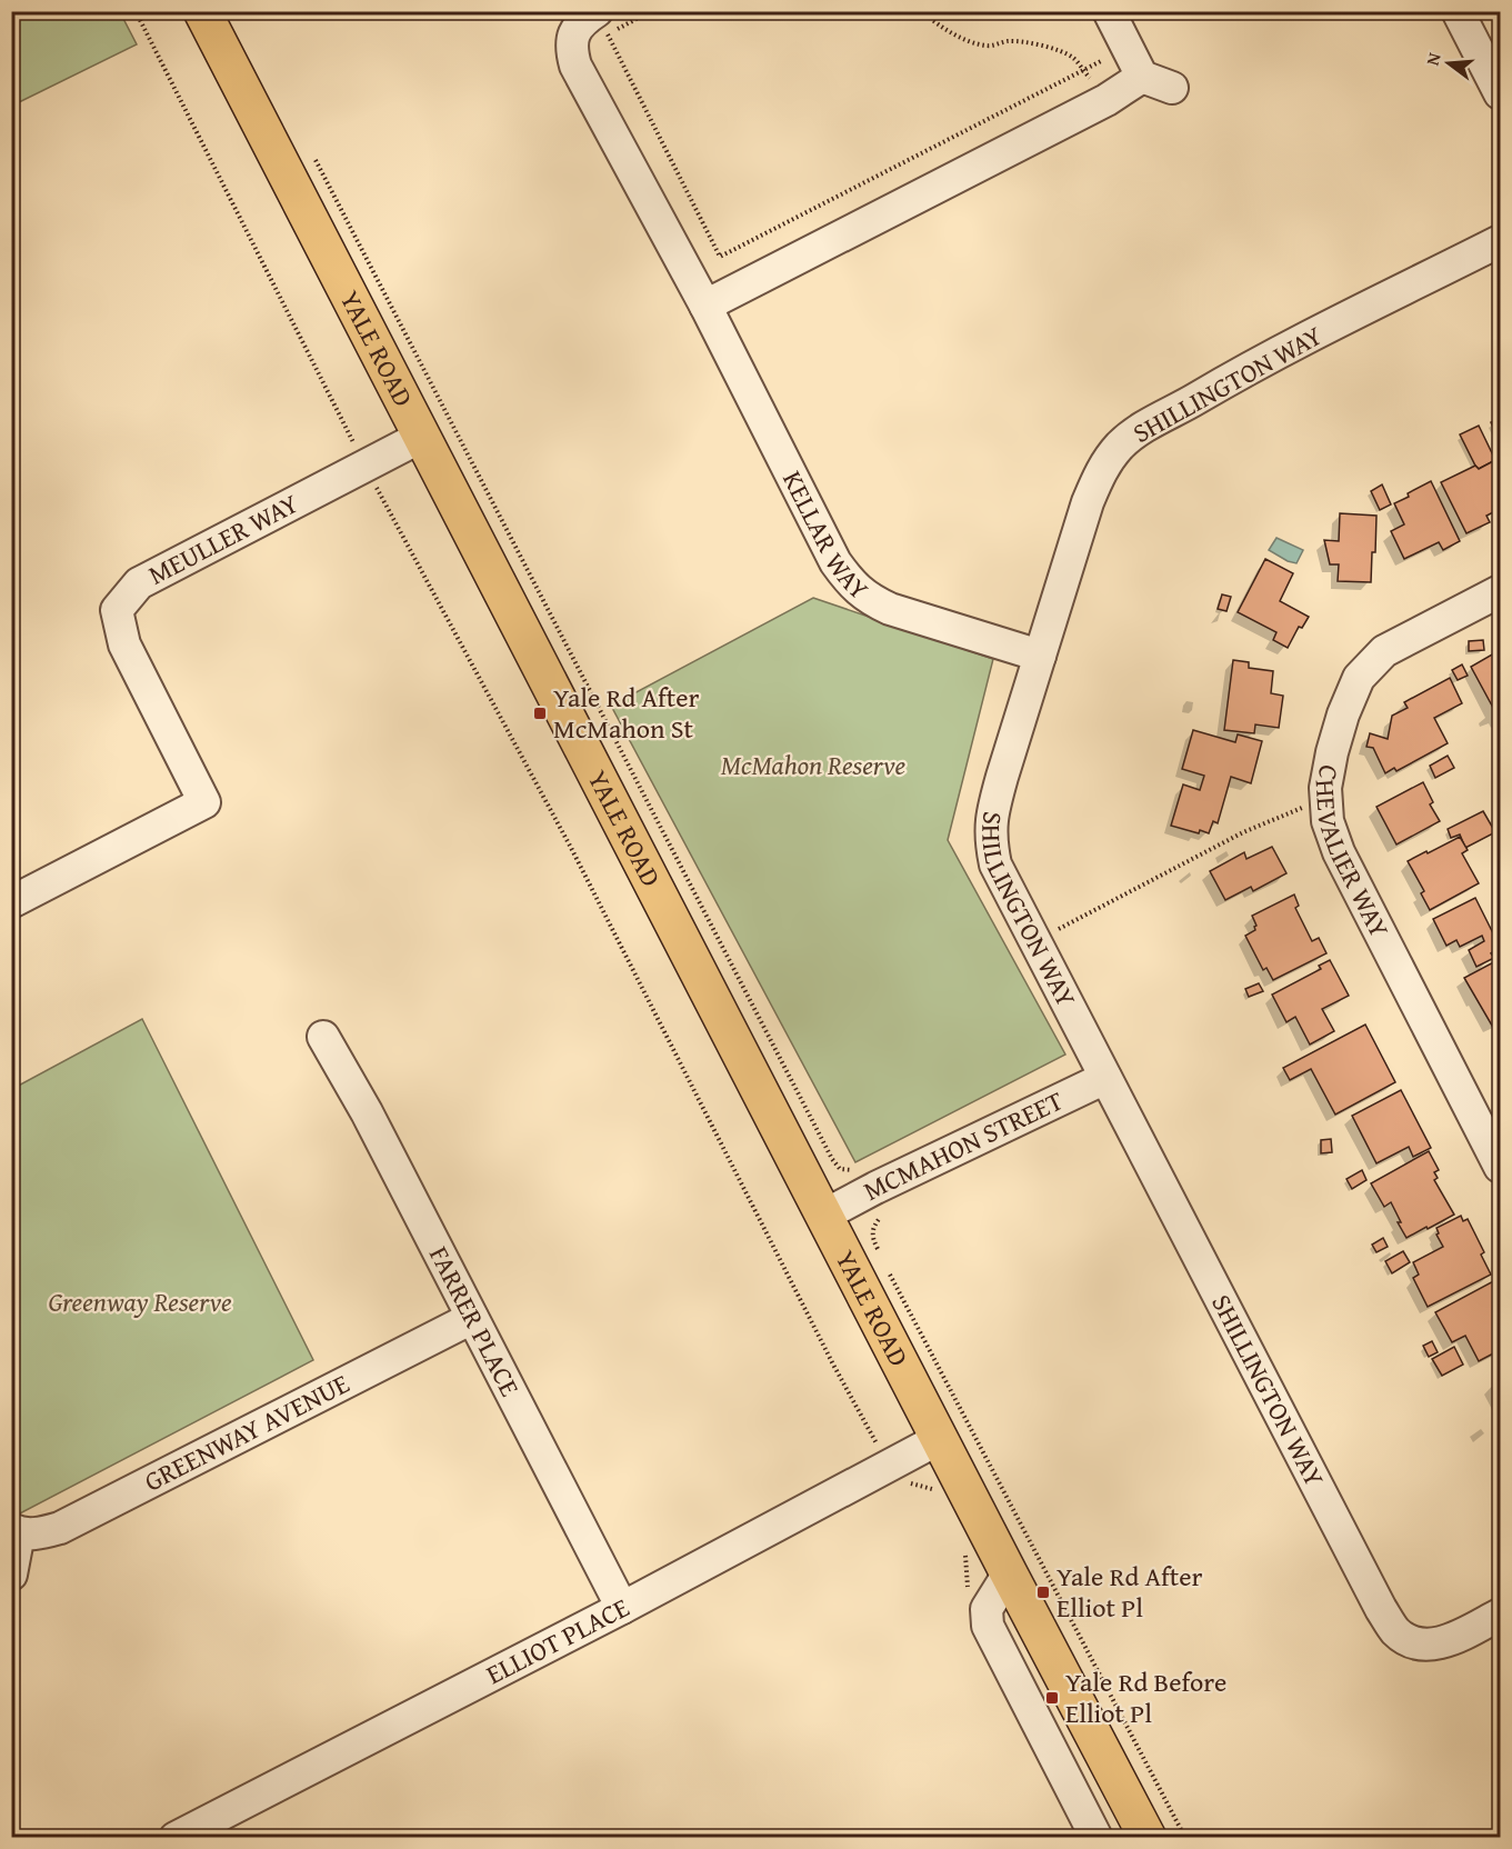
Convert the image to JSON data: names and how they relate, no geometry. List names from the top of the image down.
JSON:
{
  "streets": {
    "main road": ["YALE ROAD"],
    "street": [
      "SHILLINGTON WAY",
      "KELLAR WAY",
      "MEULLER WAY",
      "CHEVALIER WAY",
      "MCMAHON STREET",
      "FARRER PLACE",
      "GREENWAY AVENUE",
      "ELLIOT PLACE"
    ]
  },
  "crossings": [
    ["YALE ROAD", "MEULLER WAY"],
    ["YALE ROAD", "MCMAHON STREET"],
    ["YALE ROAD", "ELLIOT PLACE"],
    ["SHILLINGTON WAY", "KELLAR WAY"],
    ["SHILLINGTON WAY", "MCMAHON STREET"],
    ["FARRER PLACE", "GREENWAY AVENUE"],
    ["FARRER PLACE", "ELLIOT PLACE"]
  ],
  "parks": ["McMahon Reserve", "Greenway Reserve"],
  "places": {
    "transit": ["Yale Rd After McMahon St", "Yale Rd After Elliot Pl", "Yale Rd Before Elliot Pl"]
  },
  "north": "left"
}
